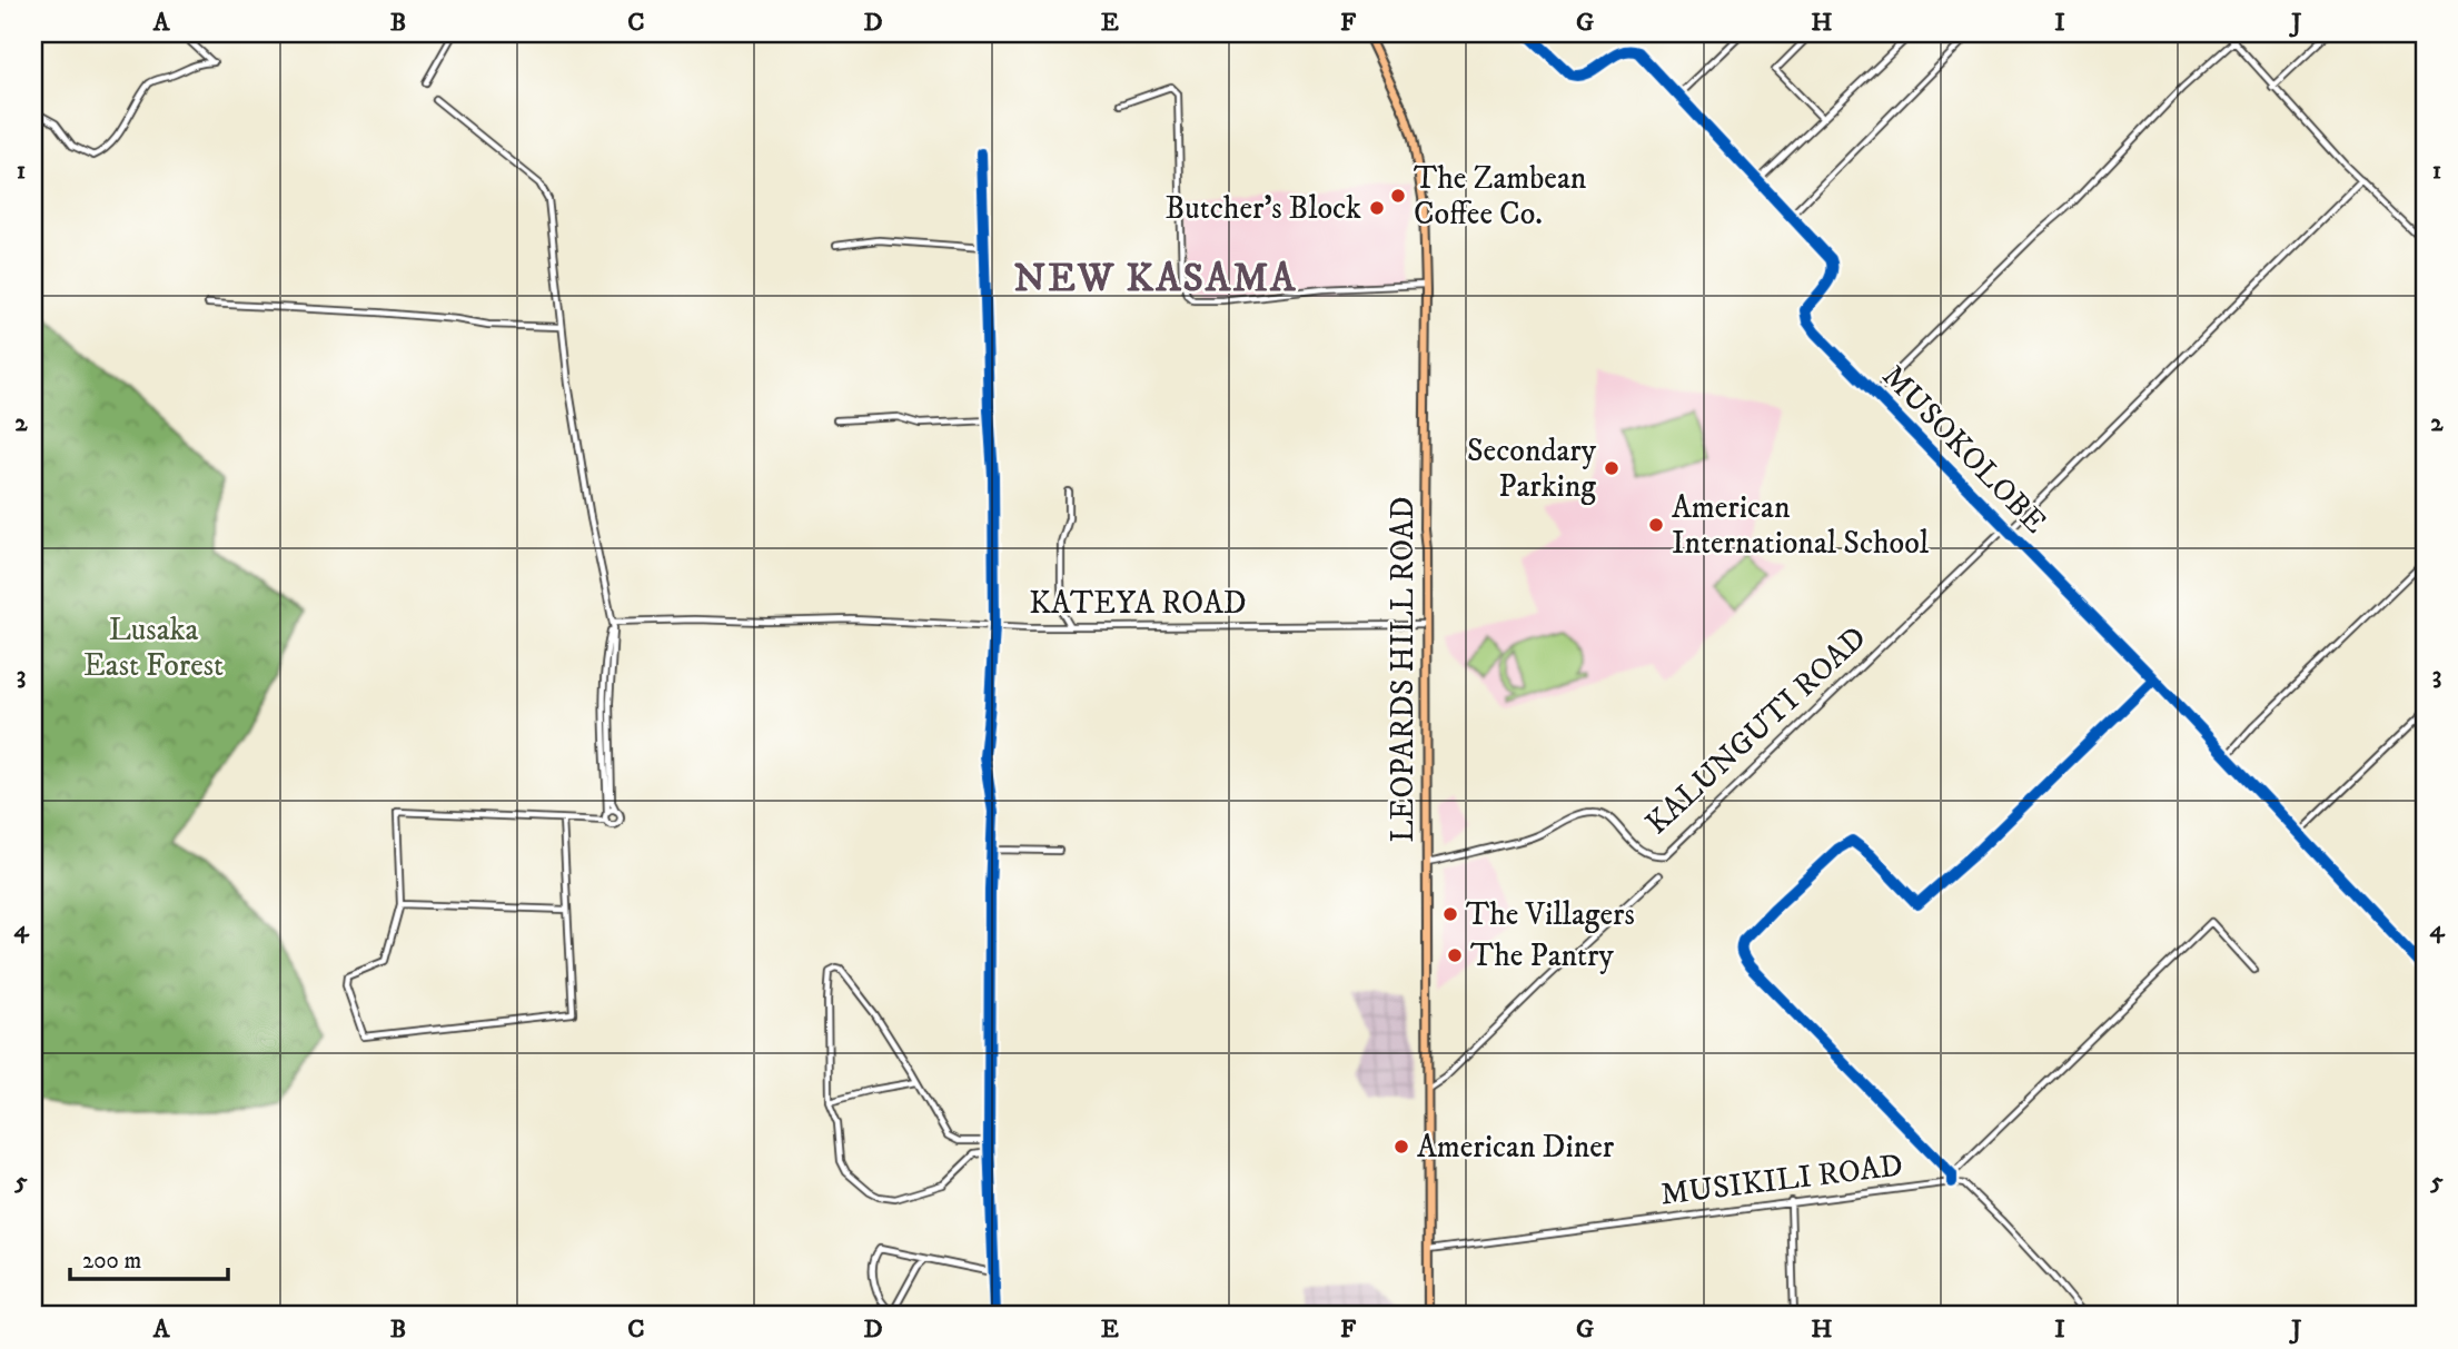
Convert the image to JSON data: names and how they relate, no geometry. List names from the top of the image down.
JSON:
{
  "streets": {
    "main road": ["LEOPARDS HILL ROAD"],
    "street": [
      "MUSOKOLOBE",
      "KATEYA ROAD",
      "KALUNGUTI ROAD",
      "MUSIKILI ROAD"
    ]
  },
  "crossings": [
    ["MUSOKOLOBE", "KALUNGUTI ROAD"],
    ["KATEYA ROAD", "LEOPARDS HILL ROAD"],
    ["LEOPARDS HILL ROAD", "KALUNGUTI ROAD"],
    ["LEOPARDS HILL ROAD", "MUSIKILI ROAD"]
  ],
  "districts": ["NEW KASAMA"],
  "parks": ["Lusaka East Forest"],
  "places": [
    "The Zambean Coffee Co.",
    "Butcher's Block",
    "Secondary Parking",
    "American International School",
    "The Villagers",
    "The Pantry",
    "American Diner"
  ],
  "scale_bar": "200 m",
  "grid": {
    "columns": [
      "A",
      "B",
      "C",
      "D",
      "E",
      "F",
      "G",
      "H",
      "I",
      "J"
    ],
    "rows": [
      "1",
      "2",
      "3",
      "4",
      "5"
    ]
  }
}
